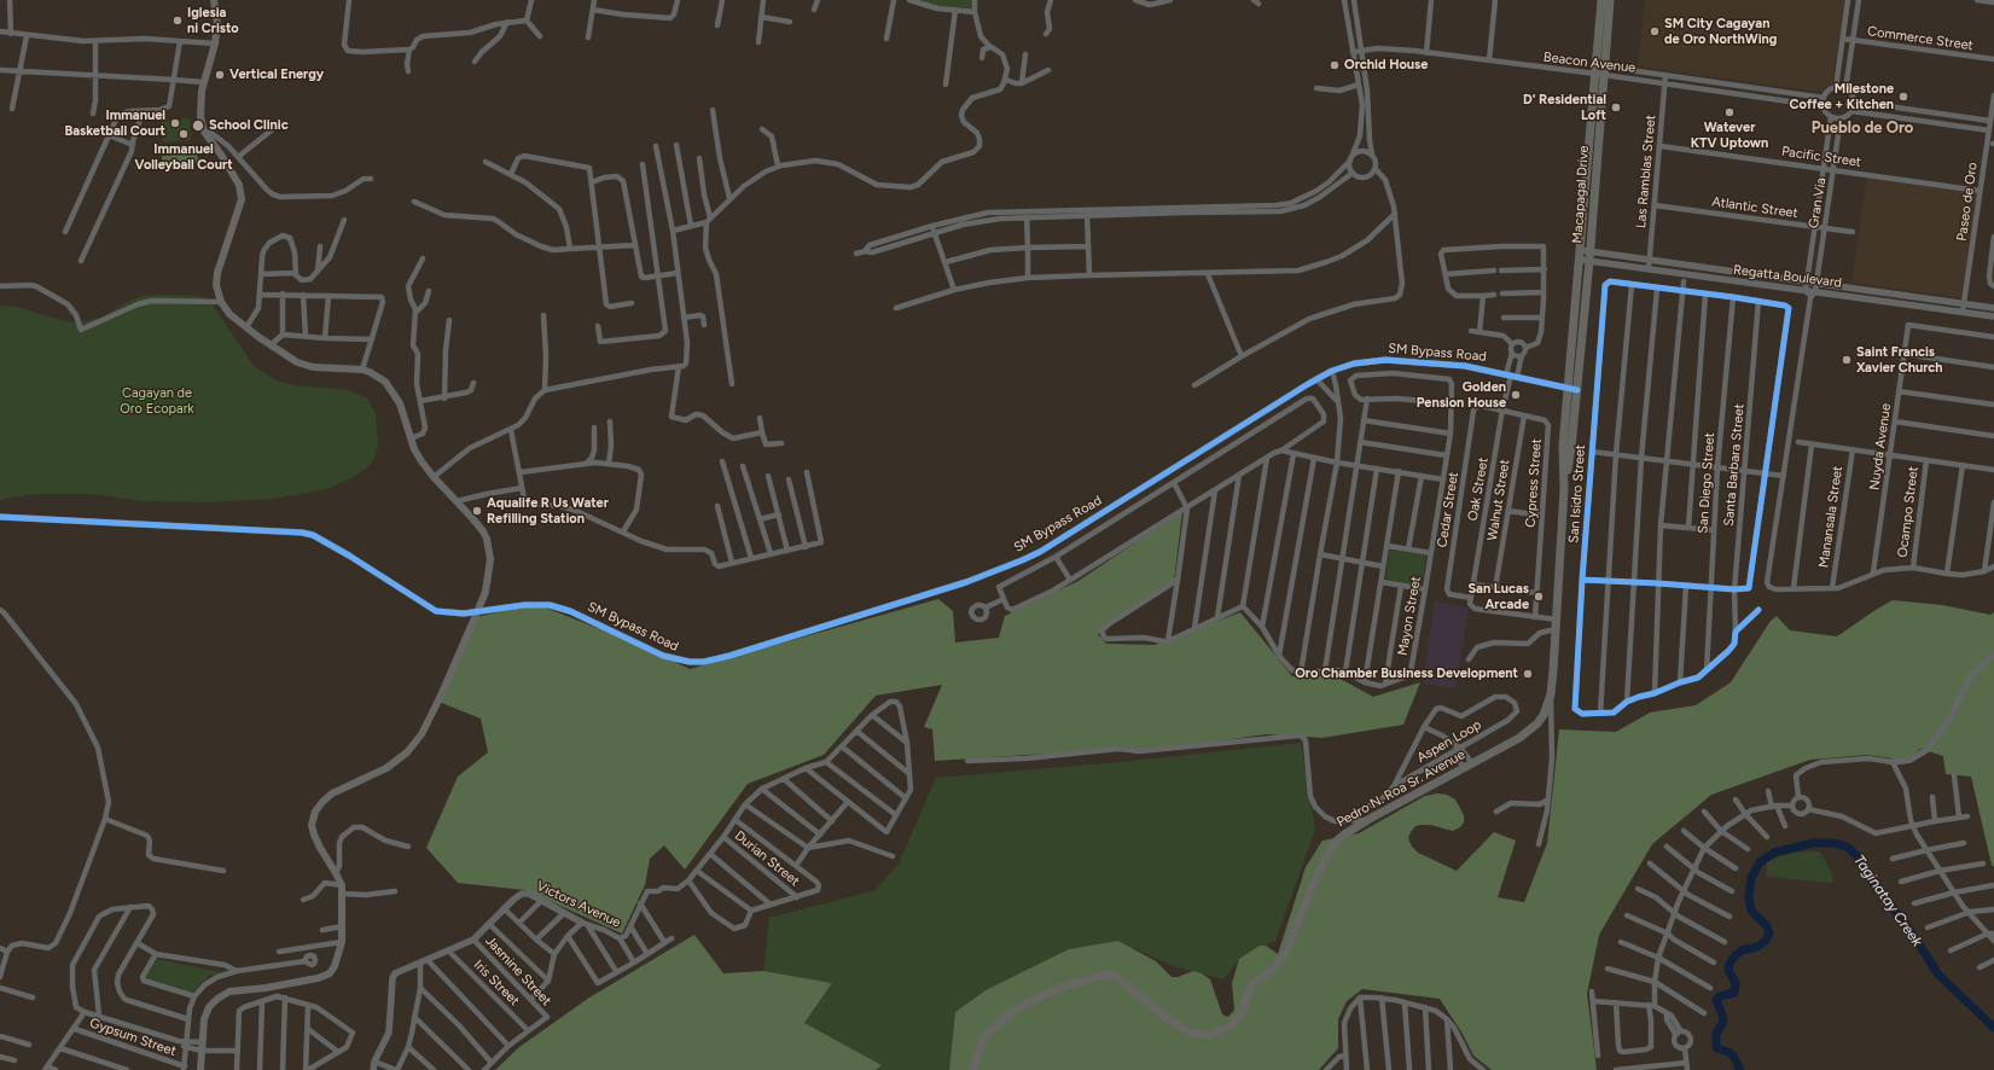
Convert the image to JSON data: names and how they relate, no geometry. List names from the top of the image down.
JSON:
{
  "streets": {
    "main road": ["Macapagal Drive", "Pedro N. Roa Sr. Avenue"],
    "street": [
      "Commerce Street",
      "Beacon Avenue",
      "Pacific Street",
      "Las Ramblas Street",
      "Paseo de Oro",
      "Gran Via",
      "Atlantic Street",
      "Regatta Boulevard",
      "SM Bypass Road",
      "Nuyda Avenue",
      "Santa Barbara Street",
      "Cypress Street",
      "San Diego Street",
      "Oak Street",
      "San Isidro Street",
      "Walnut Street",
      "Cedar Street",
      "Ocampo Street",
      "Manansala Street",
      "Mayon Street",
      "Aspen Loop",
      "Durian Street",
      "Victors Avenue",
      "Jasmine Street",
      "Iris Street",
      "Gypsum Street"
    ]
  },
  "crossings": [
    ["Beacon Avenue", "Las Ramblas Street"],
    ["Beacon Avenue", "Macapagal Drive"],
    ["Beacon Avenue", "Gran Via"],
    ["Pacific Street", "Las Ramblas Street"],
    ["Pacific Street", "Paseo de Oro"],
    ["Pacific Street", "Gran Via"],
    ["Las Ramblas Street", "Atlantic Street"],
    ["Las Ramblas Street", "Regatta Boulevard"],
    ["Macapagal Drive", "Regatta Boulevard"],
    ["Macapagal Drive", "SM Bypass Road"],
    ["Macapagal Drive", "Pedro N. Roa Sr. Avenue"],
    ["Paseo de Oro", "Regatta Boulevard"],
    ["Gran Via", "Atlantic Street"],
    ["Gran Via", "Regatta Boulevard"],
    ["SM Bypass Road", "Oak Street"],
    ["SM Bypass Road", "Pedro N. Roa Sr. Avenue"],
    ["Cypress Street", "Oak Street"],
    ["Cypress Street", "Walnut Street"],
    ["Cypress Street", "Cedar Street"],
    ["Oak Street", "Cedar Street"],
    ["Victors Avenue", "Jasmine Street"],
    ["Victors Avenue", "Iris Street"],
    ["Jasmine Street", "Iris Street"]
  ],
  "districts": ["Pueblo de Oro"],
  "water": ["Taginatay Creek"],
  "parks": ["Cagayan de Oro Ecopark"],
  "places": [
    "Iglesia ni Cristo",
    "SM City Cagayan de Oro NorthWing",
    "Orchid House",
    "Vertical Energy",
    "Milestone Coffee + Kitchen",
    "D' Residential Loft",
    "Watever KTV Uptown",
    "Immanuel Basketball Court",
    "School Clinic",
    "Immanuel Volleyball Court",
    "Saint Francis Xavier Church",
    "Golden Pension House",
    "Aqualife R Us Water Refilling Station",
    "San Lucas Arcade",
    "Oro Chamber Business Development"
  ]
}
